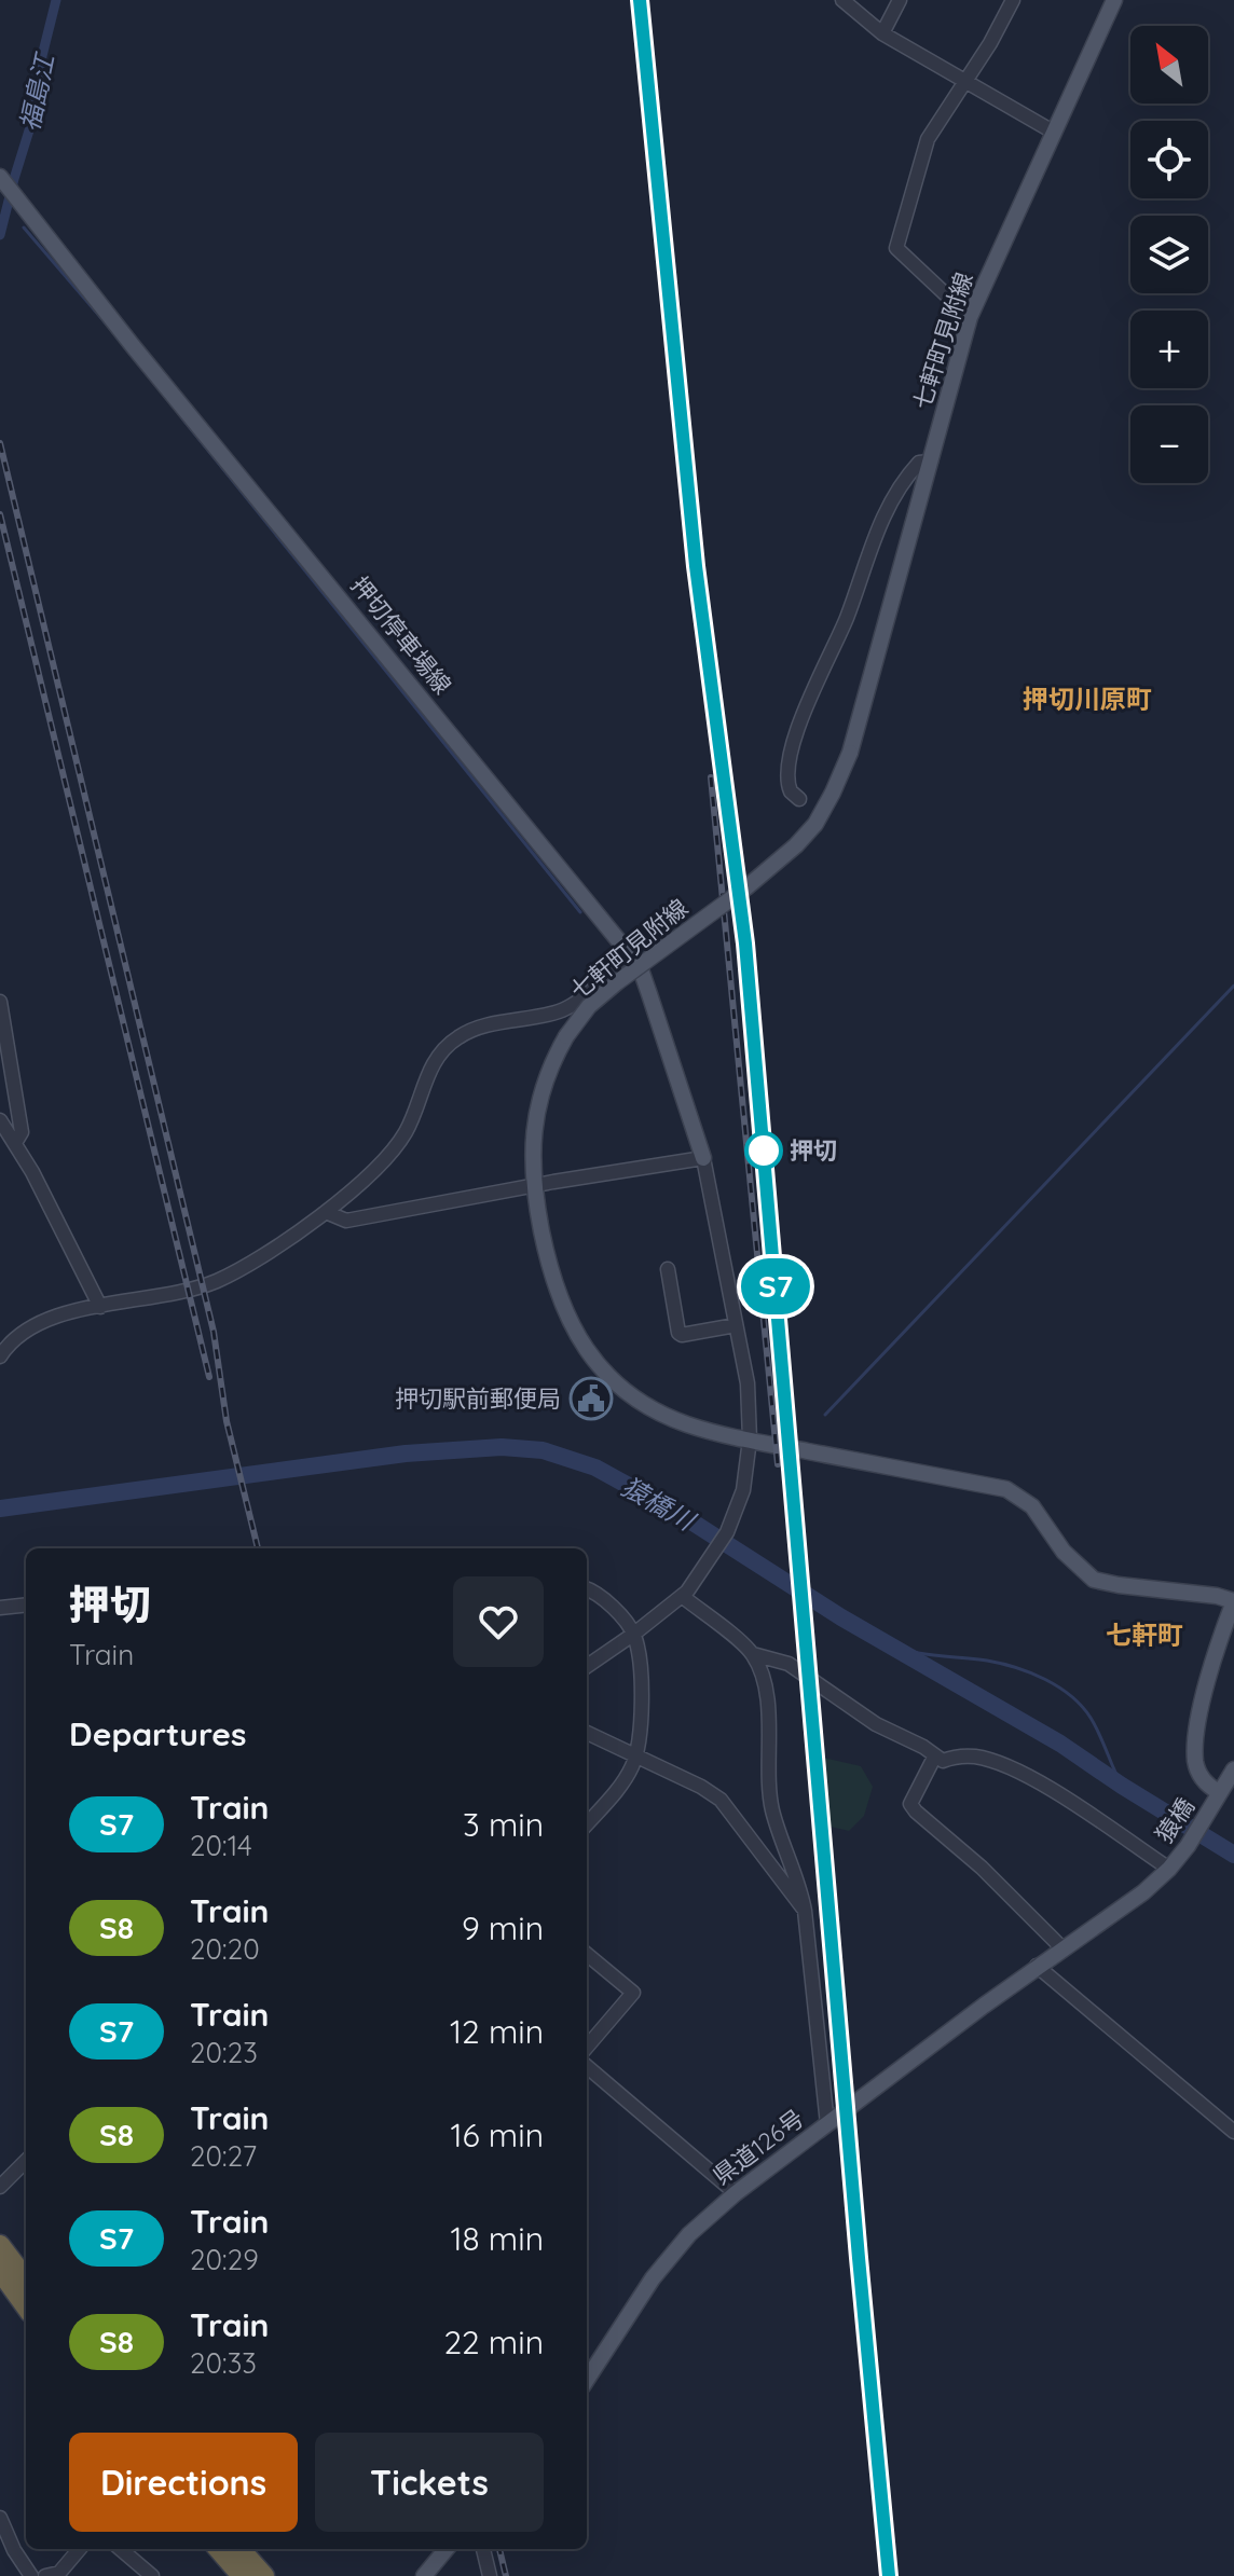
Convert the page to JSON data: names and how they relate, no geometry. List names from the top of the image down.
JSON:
{
  "streets": {
    "main road": [
      "七軒町見附線",
      "押切停車場線",
      "猿橋",
      "県道126号"
    ]
  },
  "crossings": [
    ["七軒町見附線", "猿橋"],
    ["猿橋", "県道126号"]
  ],
  "districts": ["押切川原町", "七軒町"],
  "water": ["福島江", "猿橋川"],
  "places": {
    "other": ["押切"],
    "public building": ["押切駅前郵便局"]
  },
  "north": "top left",
  "page": {
    "on_map": "S7",
    "map_buttons": ["+", "−"],
    "heading": [
      ["押切", "Train"],
      "Departures"
    ],
    "list": [
      {
        "mark": "S7",
        "name": "Train",
        "note": "20:14",
        "value": "3 min"
      },
      {
        "mark": "S8",
        "name": "Train",
        "note": "20:20",
        "value": "9 min"
      },
      {
        "mark": "S7",
        "name": "Train",
        "note": "20:23",
        "value": "12 min"
      },
      {
        "mark": "S8",
        "name": "Train",
        "note": "20:27",
        "value": "16 min"
      },
      {
        "mark": "S7",
        "name": "Train",
        "note": "20:29",
        "value": "18 min"
      },
      {
        "mark": "S8",
        "name": "Train",
        "note": "20:33",
        "value": "22 min"
      }
    ],
    "buttons": ["Directions", "Tickets"]
  }
}
